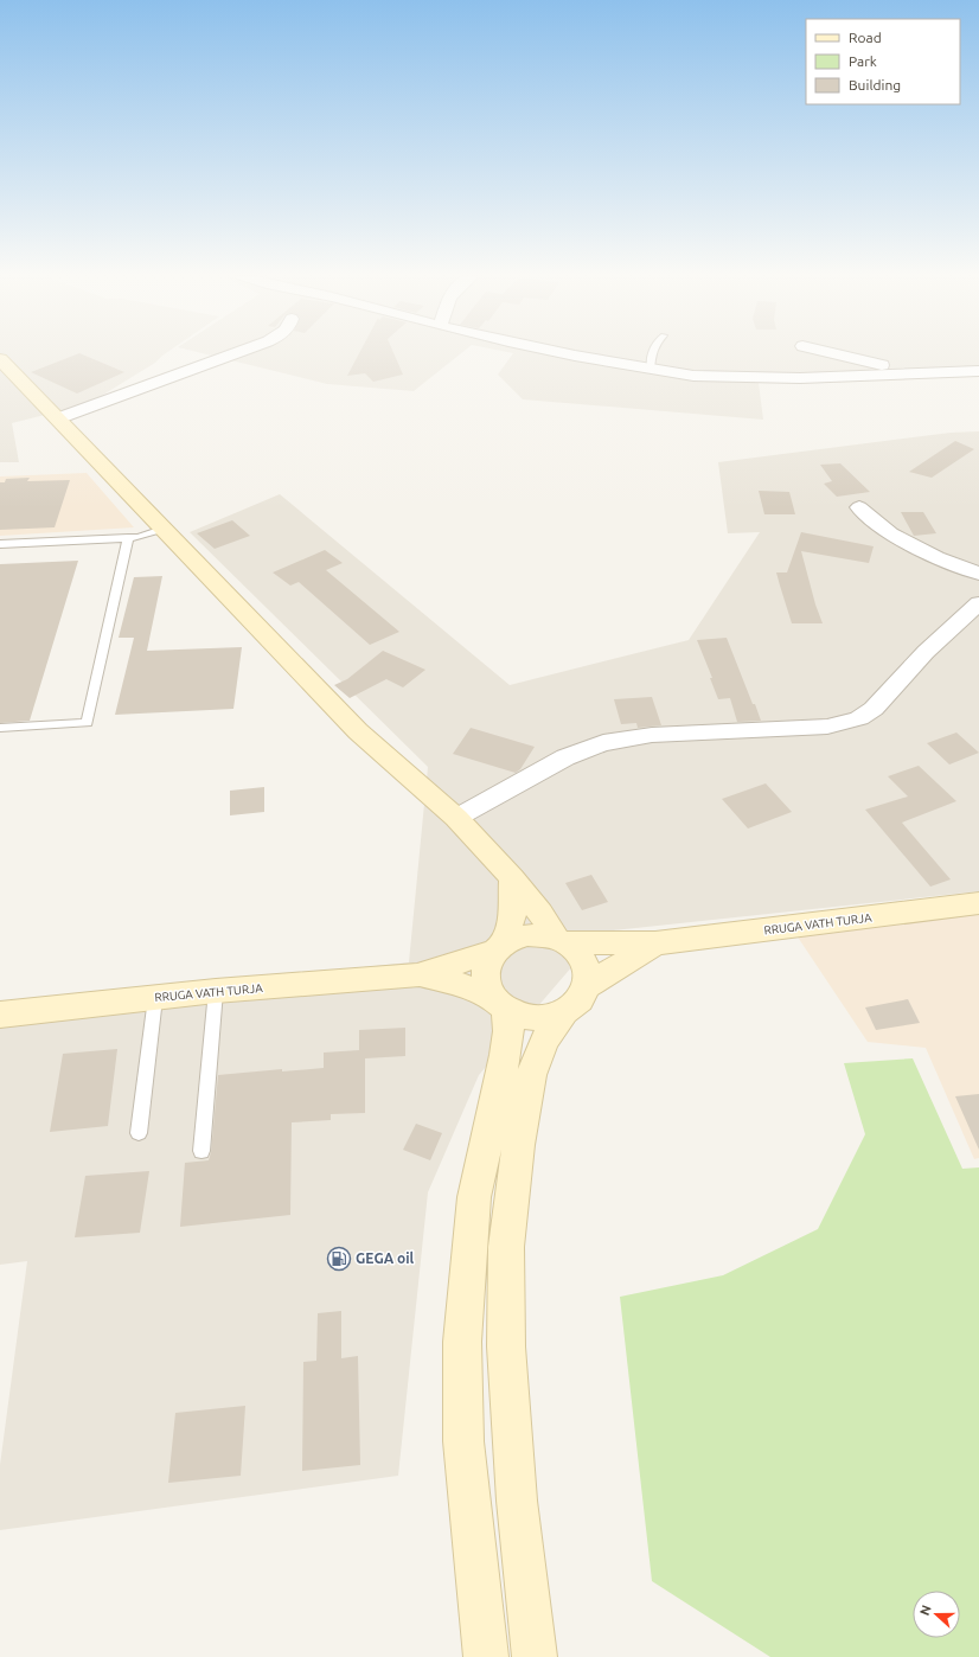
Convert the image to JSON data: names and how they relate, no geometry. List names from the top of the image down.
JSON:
{
  "streets": {
    "street": ["RRUGA VATH TURJA"]
  },
  "places": {
    "fuel station": ["GEGA oil"]
  },
  "legend": ["Road", "Park", "Building"],
  "north": "left"
}
